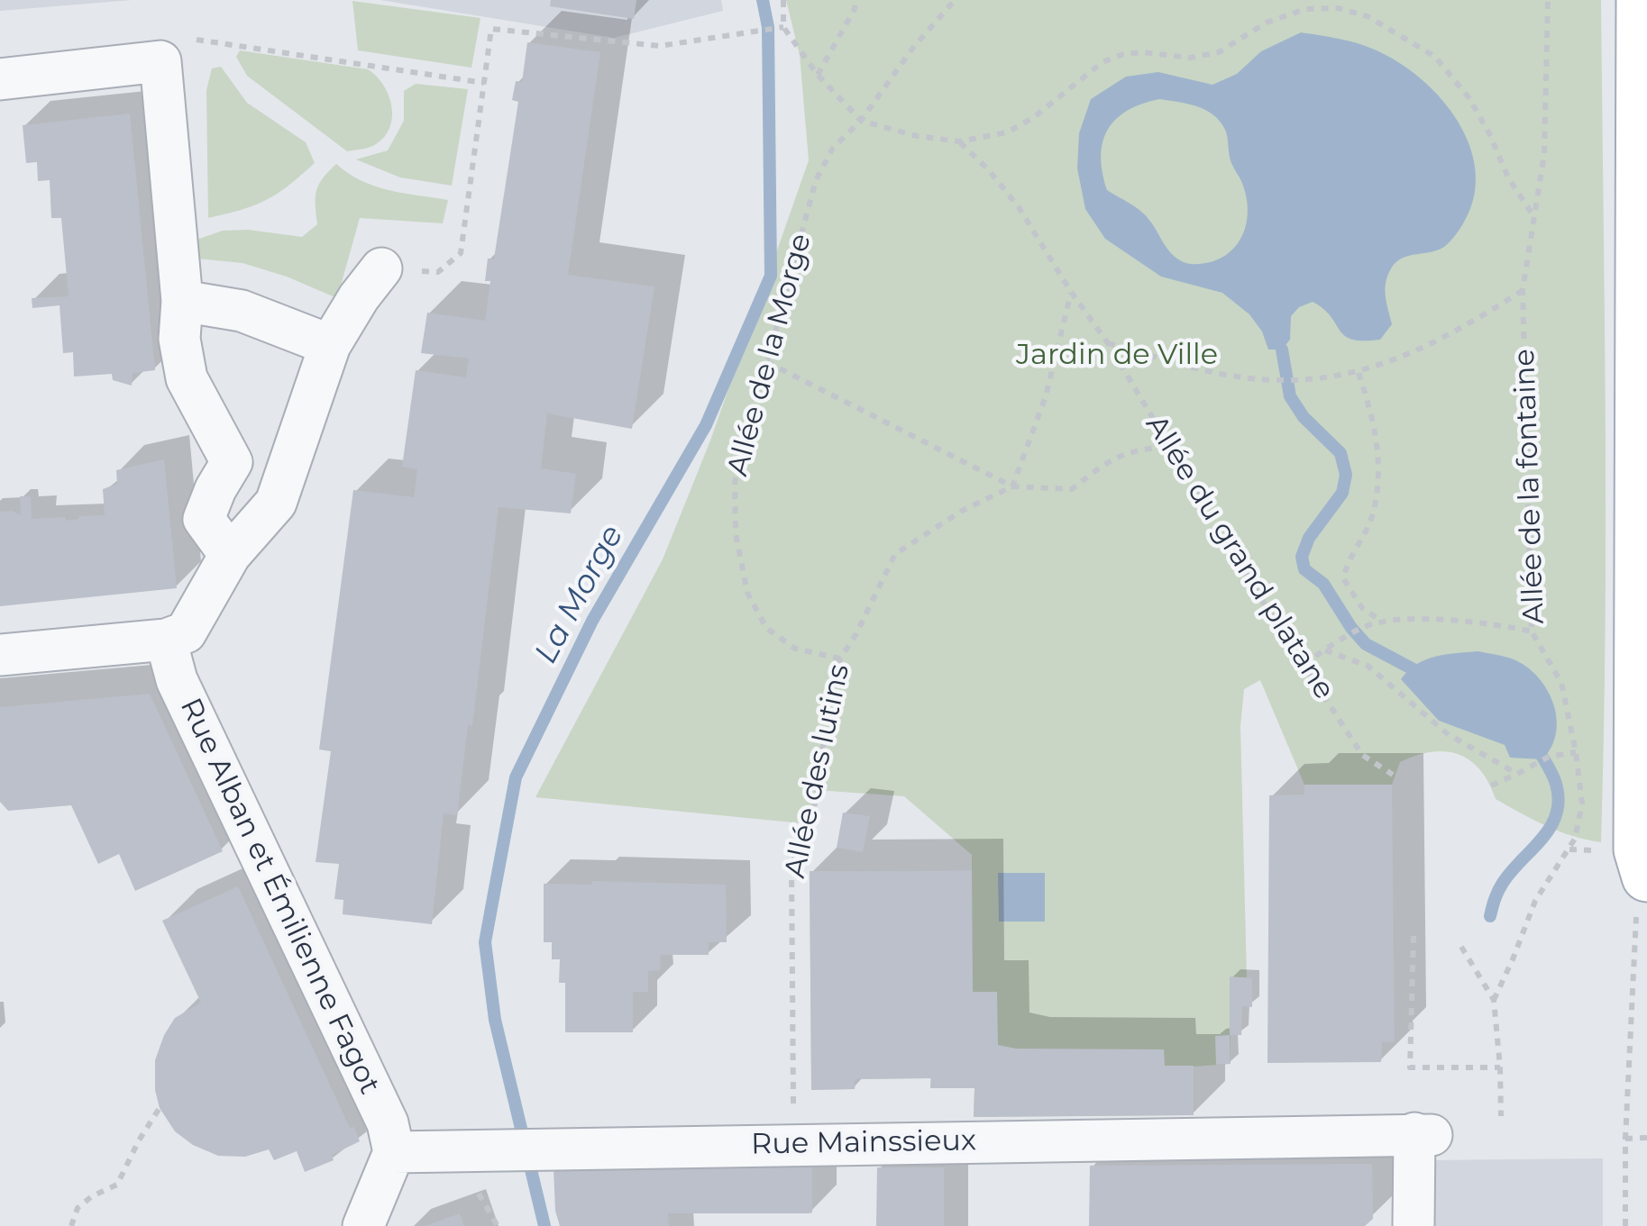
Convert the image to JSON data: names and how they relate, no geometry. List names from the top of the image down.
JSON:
{
  "streets": {
    "street": ["Rue Alban et Émilienne Fagot", "Rue Mainssieux"],
    "path": [
      "Allée de la Morge",
      "Allée de la fontaine",
      "Allée du grand platane",
      "Allée des lutins"
    ]
  },
  "crossings": [
    ["Allée de la Morge", "Allée des lutins"],
    ["Allée du grand platane", "Allée des lutins"],
    ["Allée des lutins", "Rue Mainssieux"],
    ["Rue Alban et Émilienne Fagot", "Rue Mainssieux"]
  ],
  "water": ["La Morge"],
  "parks": ["Jardin de Ville"]
}
